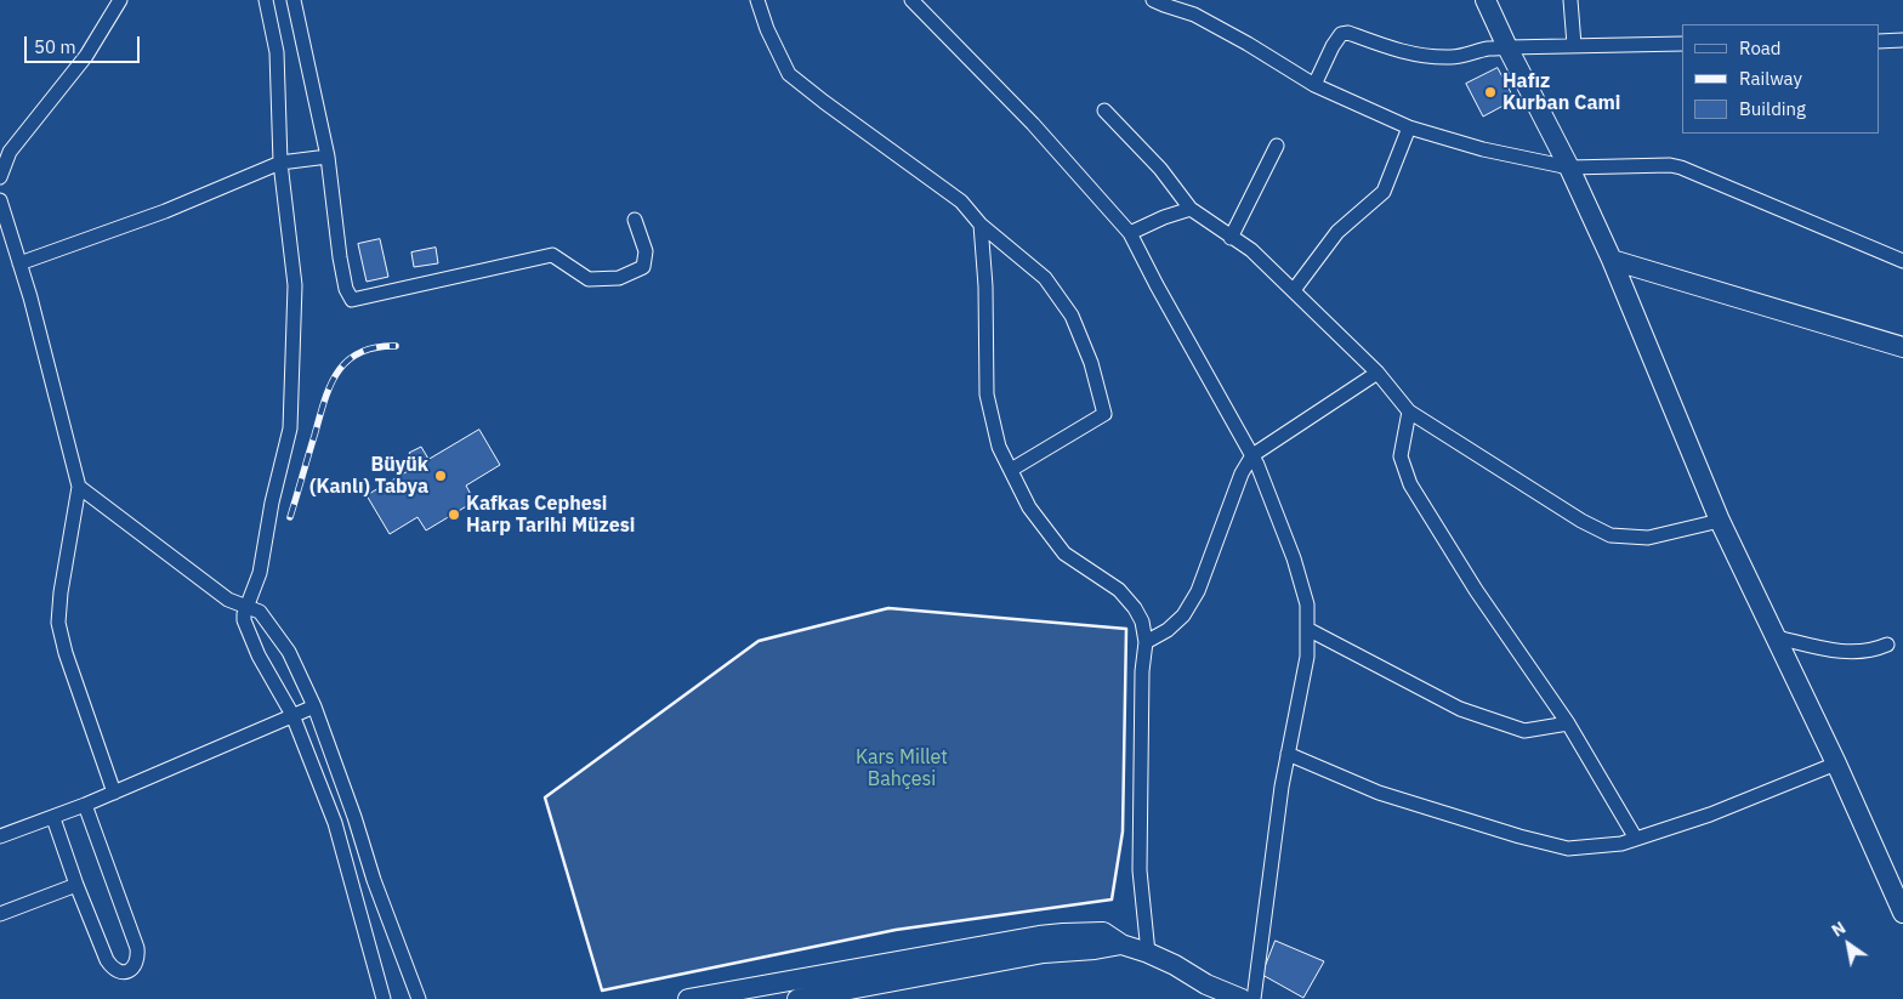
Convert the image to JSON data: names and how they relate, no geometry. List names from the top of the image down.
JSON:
{
  "parks": ["Kars Millet Bahçesi"],
  "places": ["Hafız Kurban Cami", "Büyük (Kanlı) Tabya", "Kafkas Cephesi Harp Tarihi Müzesi"],
  "legend": ["Road", "Railway", "Building"],
  "scale_bar": "50 m",
  "north": "top left"
}
